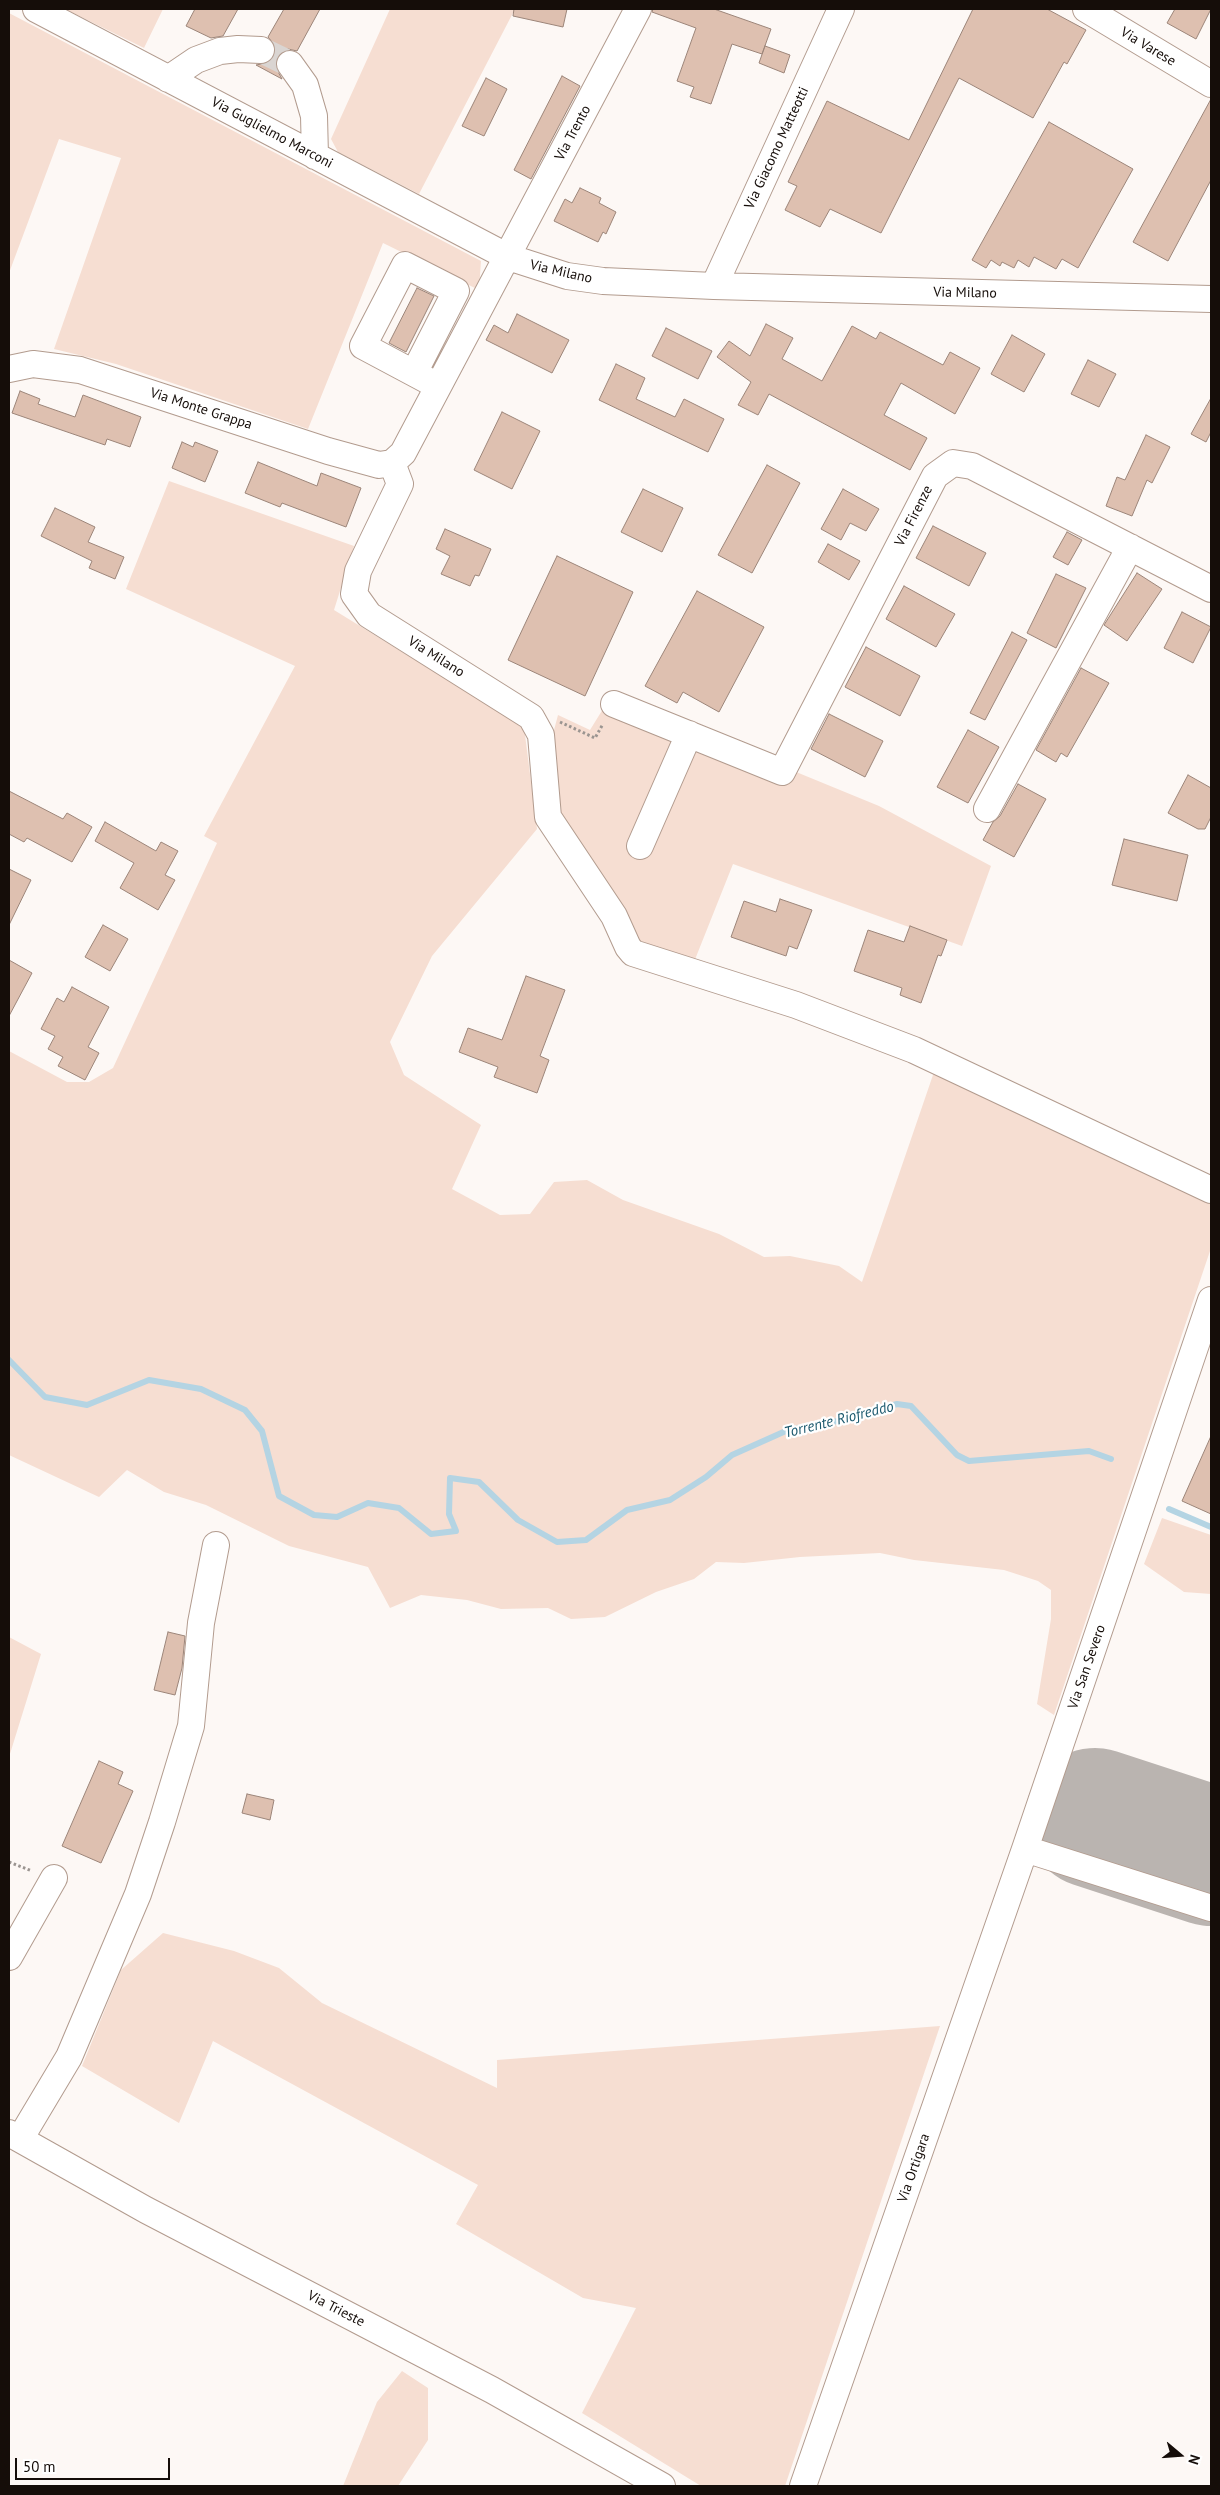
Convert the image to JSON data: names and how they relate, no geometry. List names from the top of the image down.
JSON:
{
  "streets": {
    "street": [
      "Via Varese",
      "Via Guglielmo Marconi",
      "Via Trento",
      "Via Giacomo Matteotti",
      "Via Milano",
      "Via Monte Grappa",
      "Via Firenze",
      "Via San Severo",
      "Via Ortigara",
      "Via Trieste"
    ]
  },
  "crossings": [
    ["Via Guglielmo Marconi", "Via Trento"],
    ["Via Guglielmo Marconi", "Via Milano"],
    ["Via Trento", "Via Milano"],
    ["Via Giacomo Matteotti", "Via Milano"],
    ["Via Milano", "Via Monte Grappa"],
    ["Via San Severo", "Via Ortigara"]
  ],
  "water": ["Torrente Riofreddo"],
  "scale_bar": "50 m",
  "north": "right"
}
